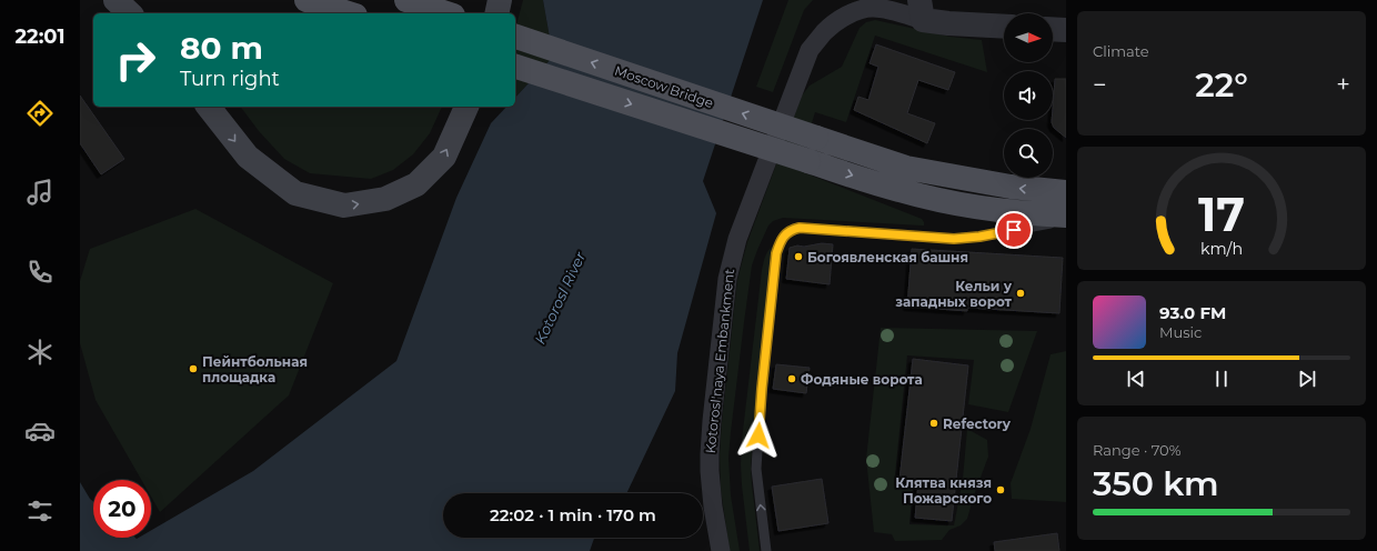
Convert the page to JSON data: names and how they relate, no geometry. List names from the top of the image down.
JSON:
{
  "streets": {
    "main road": ["Moscow Bridge"],
    "street": ["Kotorosl'naya Embankment"]
  },
  "water": ["Kotorosl River"],
  "places": [
    "Богоявленская башня",
    "Кельи у западных ворот",
    "Пейнтбольная площадка",
    "Фодяные ворота",
    "Refectory",
    "Клятва князя Пожарского"
  ],
  "north": "right",
  "page": {
    "tabs": "22:01",
    "tile": [
      "Climate",
      ["Range · 70%", "350 km"]
    ],
    "turn": ["80 m", "Turn right"],
    "heat": ["−", "22°", "+"],
    "song": ["93.0 FM", "Music"],
    "limit": "20",
    "trip": "22:02 · 1 min · 170 m",
    "gauge": ["17", "km/h"]
  }
}
